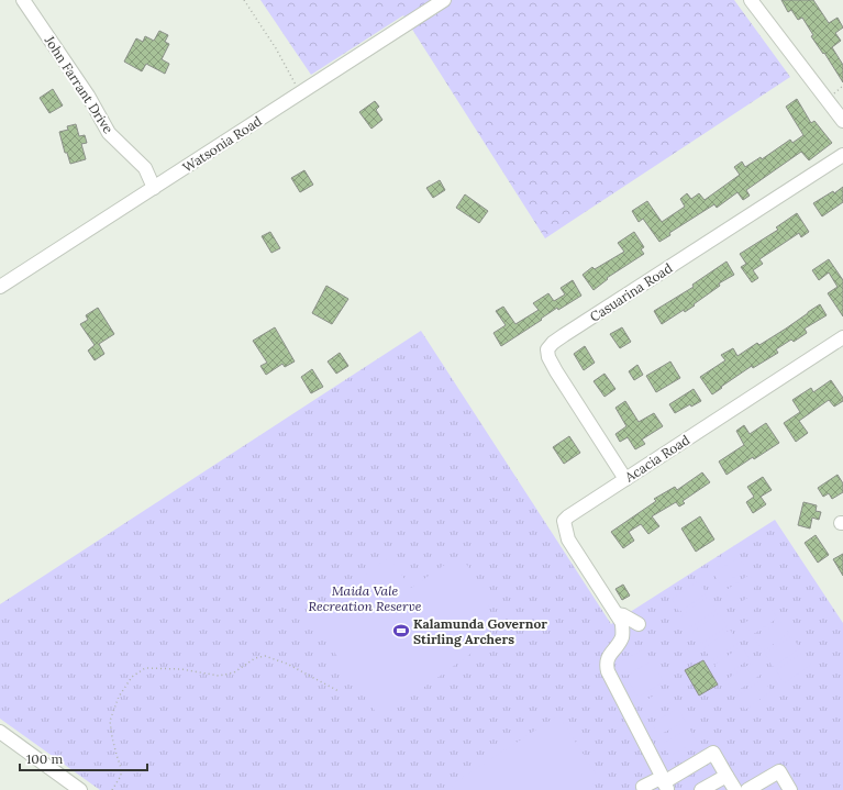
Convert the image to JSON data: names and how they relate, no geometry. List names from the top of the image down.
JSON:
{
  "streets": {
    "street": [
      "John Farrant Drive",
      "Watsonia Road",
      "Casuarina Road",
      "Acacia Road"
    ]
  },
  "crossings": [
    ["John Farrant Drive", "Watsonia Road"],
    ["Casuarina Road", "Acacia Road"]
  ],
  "parks": ["Maida Vale Recreation Reserve"],
  "places": {
    "sports": ["Kalamunda Governor Stirling Archers"]
  },
  "scale_bar": "100 m"
}
